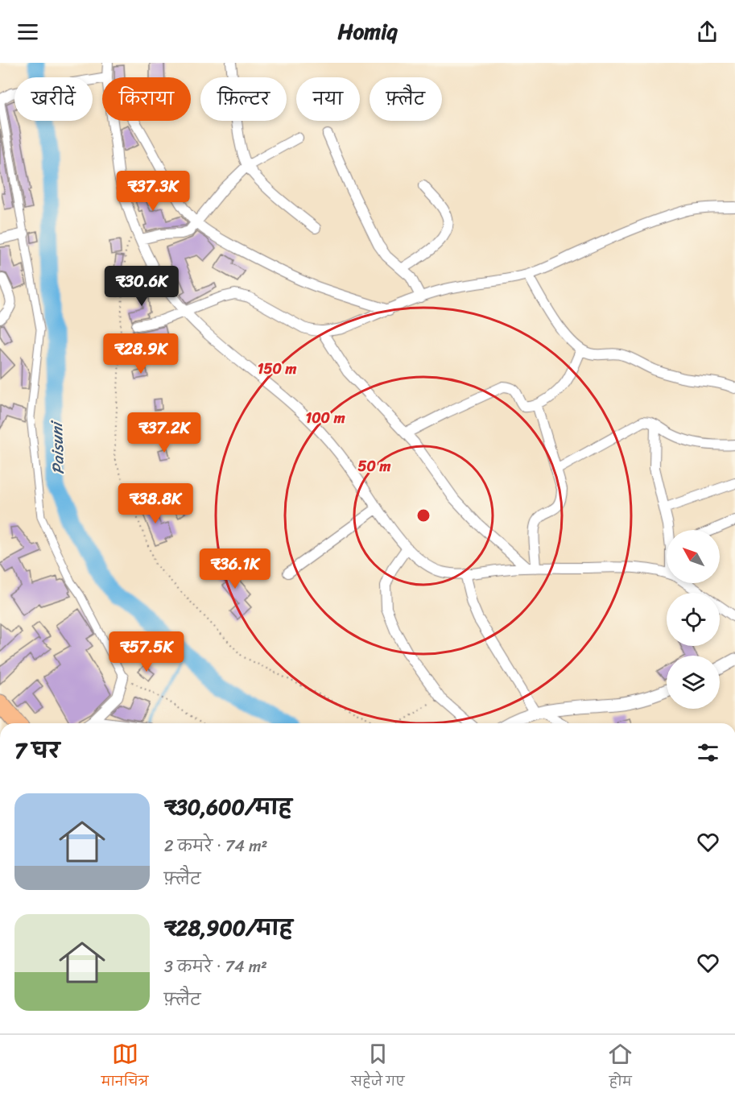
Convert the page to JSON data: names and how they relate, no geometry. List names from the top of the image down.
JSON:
{
  "water": ["Paisuni"],
  "north": "top left",
  "page": {
    "header": "Homiq",
    "chip": [
      "खरीदें",
      "किराया",
      "फ़िल्टर",
      "नया",
      "फ़्लैट"
    ],
    "price": [
      "₹37.3K",
      "₹30.6K",
      "₹28.9K",
      "₹37.2K",
      "₹38.8K",
      "₹36.1K",
      "₹57.5K"
    ],
    "heading": "7 घर",
    "list": [
      {
        "name": "₹30,600/माह",
        "note": "2 कमरे · 74 m² · फ़्लैट"
      },
      {
        "name": "₹28,900/माह",
        "note": "3 कमरे · 74 m² · फ़्लैट"
      }
    ],
    "tabs": ["मानचित्र", "सहेजे गए", "होम"]
  },
  "rings": ["150 m", "100 m", "50 m"]
}
